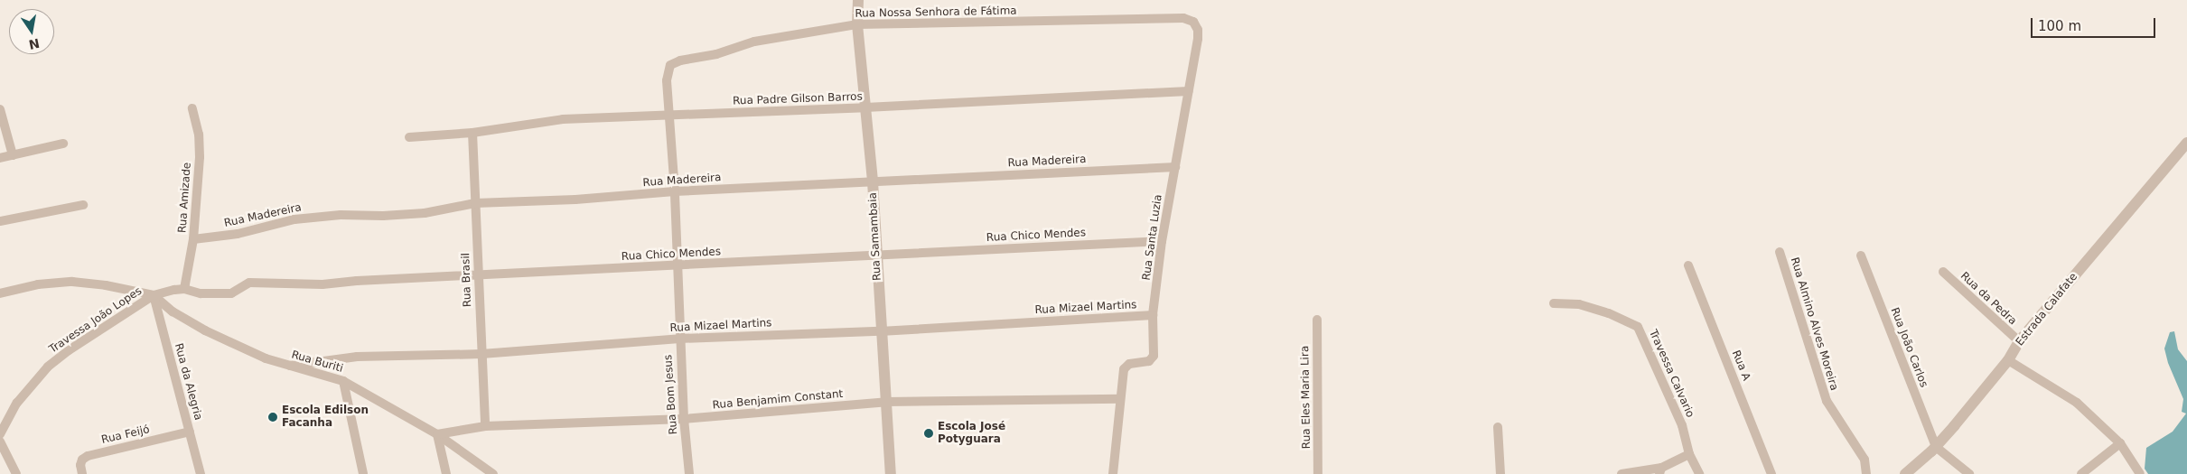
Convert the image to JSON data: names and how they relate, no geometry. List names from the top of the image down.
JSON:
{
  "streets": {
    "street": [
      "Rua Nossa Senhora de Fátima",
      "Rua Padre Gilson Barros",
      "Rua Madereira",
      "Rua Amizade",
      "Rua Chico Mendes",
      "Rua Samambaia",
      "Rua Santa Luzia",
      "Rua Brasil",
      "Rua da Pedra",
      "Rua Mizael Martins",
      "Estrada Calafate",
      "Travessa João Lopes",
      "Rua Almino Alves Moreira",
      "Rua João Carlos",
      "Rua Buriti",
      "Rua A",
      "Travessa Calvario",
      "Rua da Alegria",
      "Rua Bom Jesus",
      "Rua Eles Maria Lira",
      "Rua Benjamim Constant",
      "Rua Feijó"
    ]
  },
  "crossings": [
    ["Rua Nossa Senhora de Fátima", "Rua Samambaia"],
    ["Rua Nossa Senhora de Fátima", "Rua Santa Luzia"],
    ["Rua Nossa Senhora de Fátima", "Rua Bom Jesus"],
    ["Rua Padre Gilson Barros", "Rua Samambaia"],
    ["Rua Padre Gilson Barros", "Rua Santa Luzia"],
    ["Rua Padre Gilson Barros", "Rua Brasil"],
    ["Rua Padre Gilson Barros", "Rua Bom Jesus"],
    ["Rua Madereira", "Rua Amizade"],
    ["Rua Madereira", "Rua Samambaia"],
    ["Rua Madereira", "Rua Santa Luzia"],
    ["Rua Madereira", "Rua Brasil"],
    ["Rua Madereira", "Rua Bom Jesus"],
    ["Rua Amizade", "Rua Chico Mendes"],
    ["Rua Amizade", "Travessa João Lopes"],
    ["Rua Chico Mendes", "Rua Samambaia"],
    ["Rua Chico Mendes", "Rua Santa Luzia"],
    ["Rua Chico Mendes", "Rua Brasil"],
    ["Rua Chico Mendes", "Travessa João Lopes"],
    ["Rua Chico Mendes", "Rua Bom Jesus"],
    ["Rua Samambaia", "Rua Mizael Martins"],
    ["Rua Samambaia", "Rua Benjamim Constant"],
    ["Rua Santa Luzia", "Rua Mizael Martins"],
    ["Rua Santa Luzia", "Rua Benjamim Constant"],
    ["Rua Brasil", "Rua Mizael Martins"],
    ["Rua Brasil", "Rua Benjamim Constant"],
    ["Rua da Pedra", "Estrada Calafate"],
    ["Rua Mizael Martins", "Rua Buriti"],
    ["Rua Mizael Martins", "Rua Bom Jesus"],
    ["Estrada Calafate", "Rua João Carlos"],
    ["Travessa João Lopes", "Rua Buriti"],
    ["Travessa João Lopes", "Rua da Alegria"],
    ["Rua Buriti", "Rua da Alegria"],
    ["Rua Buriti", "Rua Benjamim Constant"],
    ["Rua da Alegria", "Rua Feijó"],
    ["Rua Bom Jesus", "Rua Benjamim Constant"]
  ],
  "places": ["Escola Edilson Facanha", "Escola José Potyguara"],
  "scale_bar": "100 m",
  "north": "bottom"
}
